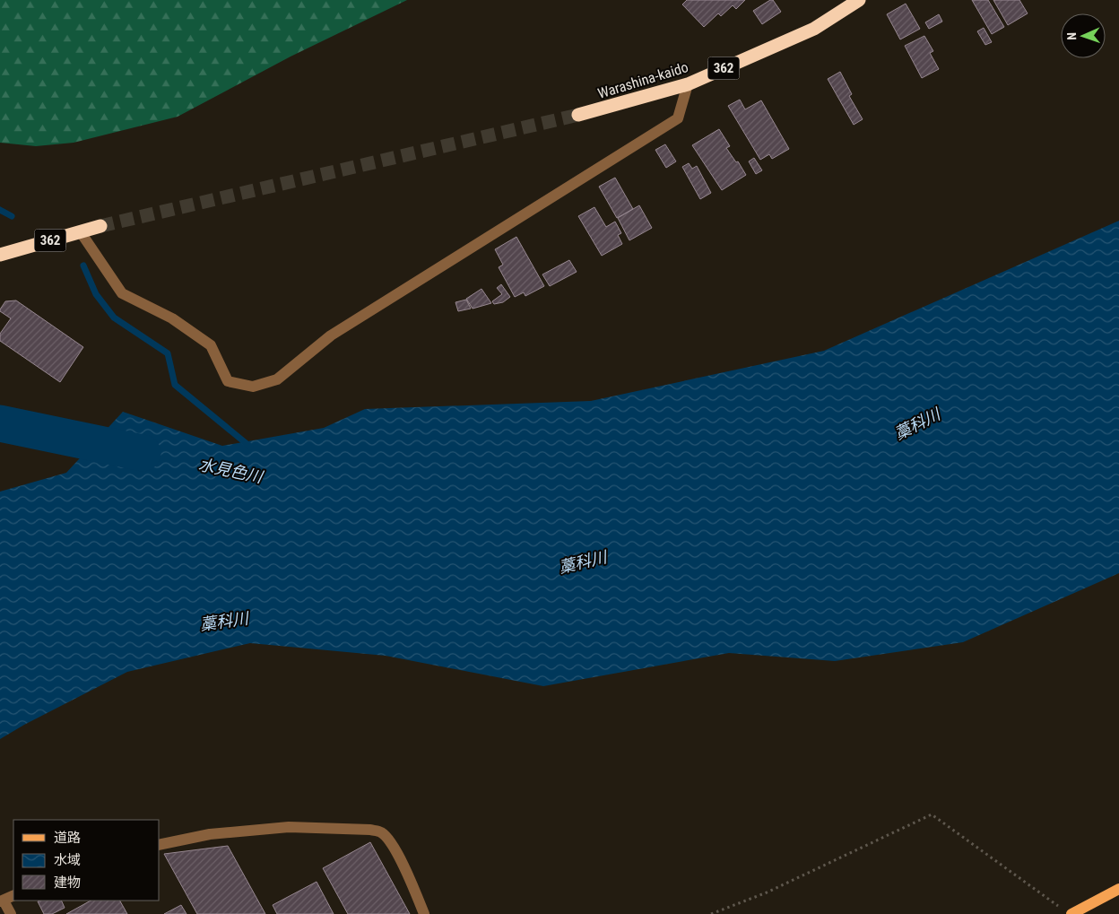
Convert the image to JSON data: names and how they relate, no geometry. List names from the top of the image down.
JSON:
{
  "streets": {
    "highway": ["362", "Warashina-kaido"]
  },
  "water": ["藁科川", "水見色川"],
  "legend": ["道路", "水域", "建物"],
  "north": "left"
}
